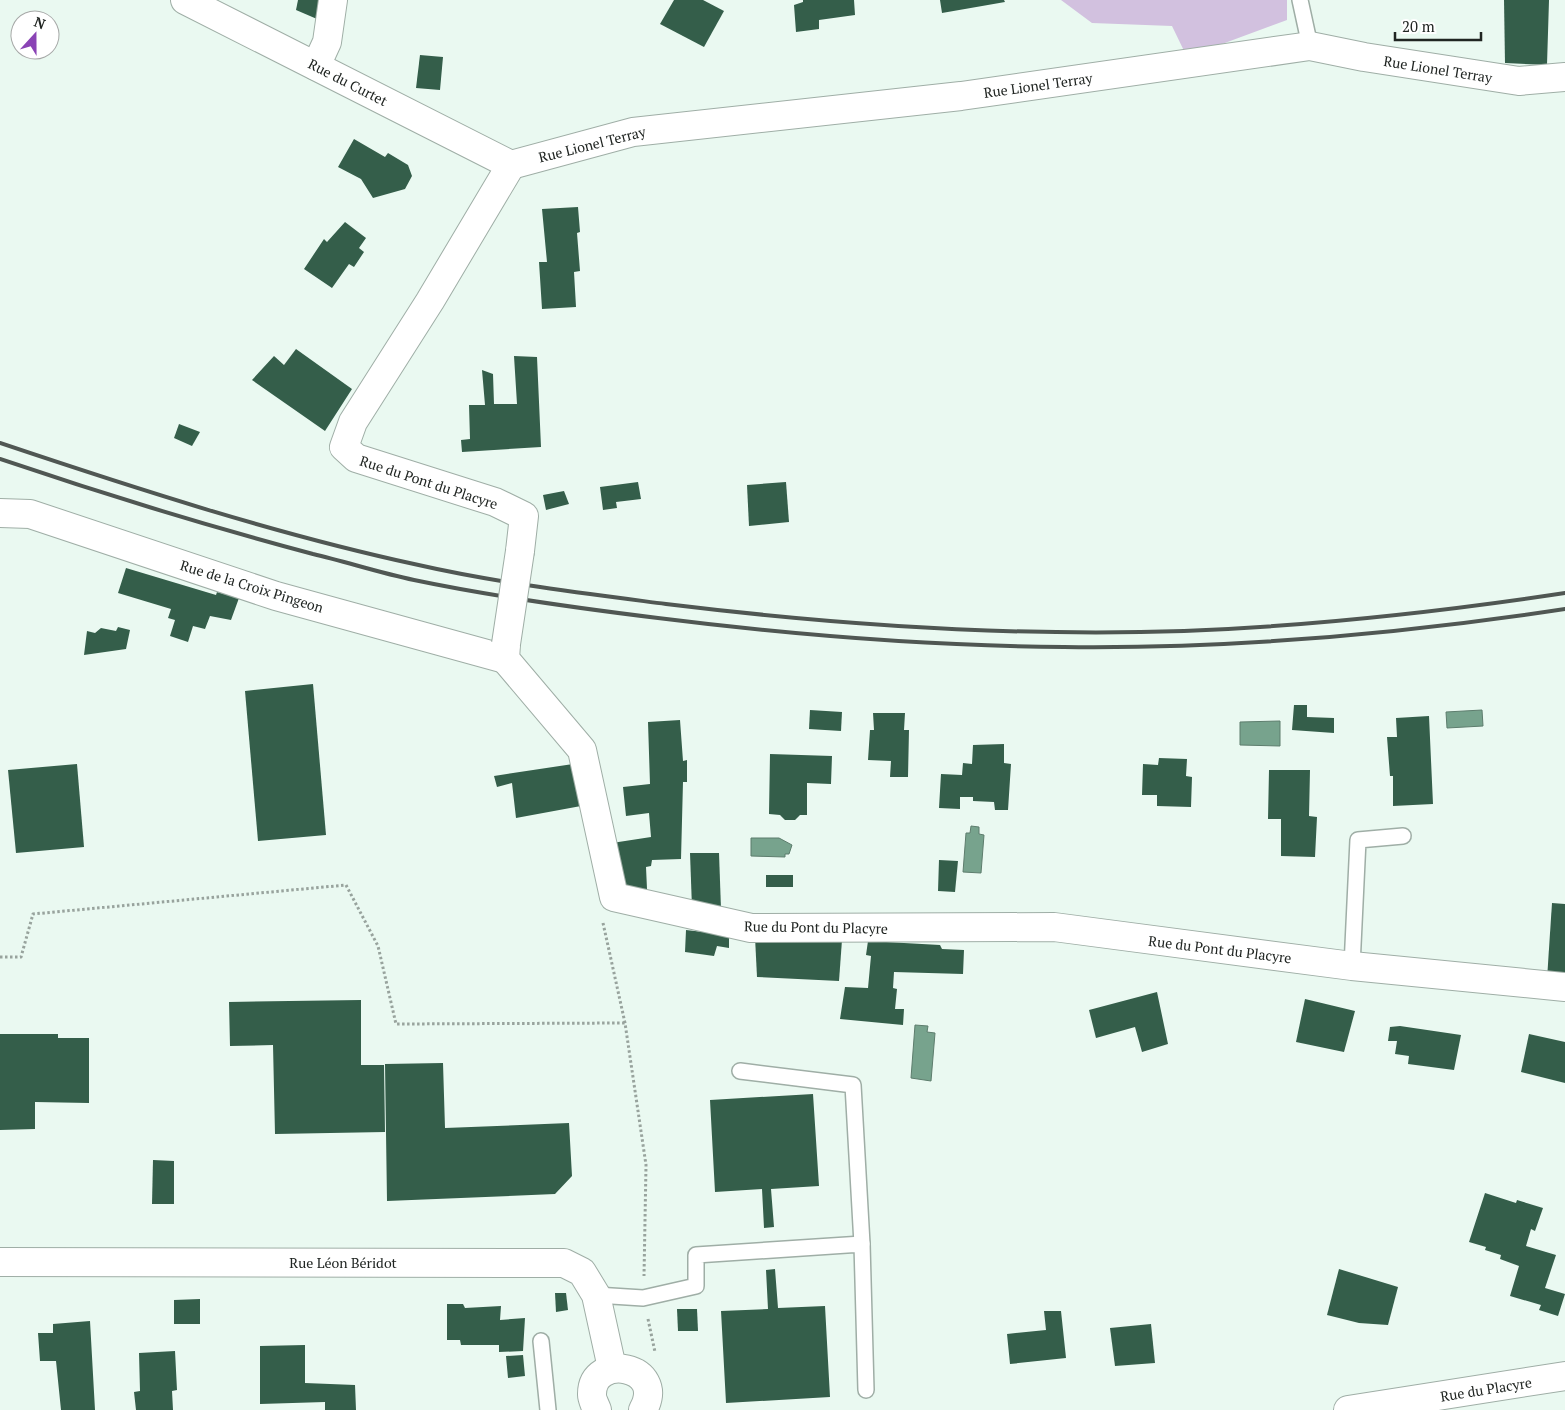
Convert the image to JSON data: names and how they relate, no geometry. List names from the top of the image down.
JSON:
{
  "streets": {
    "street": [
      "Rue Lionel Terray",
      "Rue du Curtet",
      "Rue du Pont du Placyre",
      "Rue de la Croix Pingeon",
      "Rue Léon Béridot",
      "Rue du Placyre"
    ]
  },
  "crossings": [
    ["Rue Lionel Terray", "Rue du Curtet"],
    ["Rue Lionel Terray", "Rue du Pont du Placyre"],
    ["Rue du Curtet", "Rue du Pont du Placyre"],
    ["Rue du Pont du Placyre", "Rue de la Croix Pingeon"]
  ],
  "scale_bar": "20 m",
  "north": "top"
}
